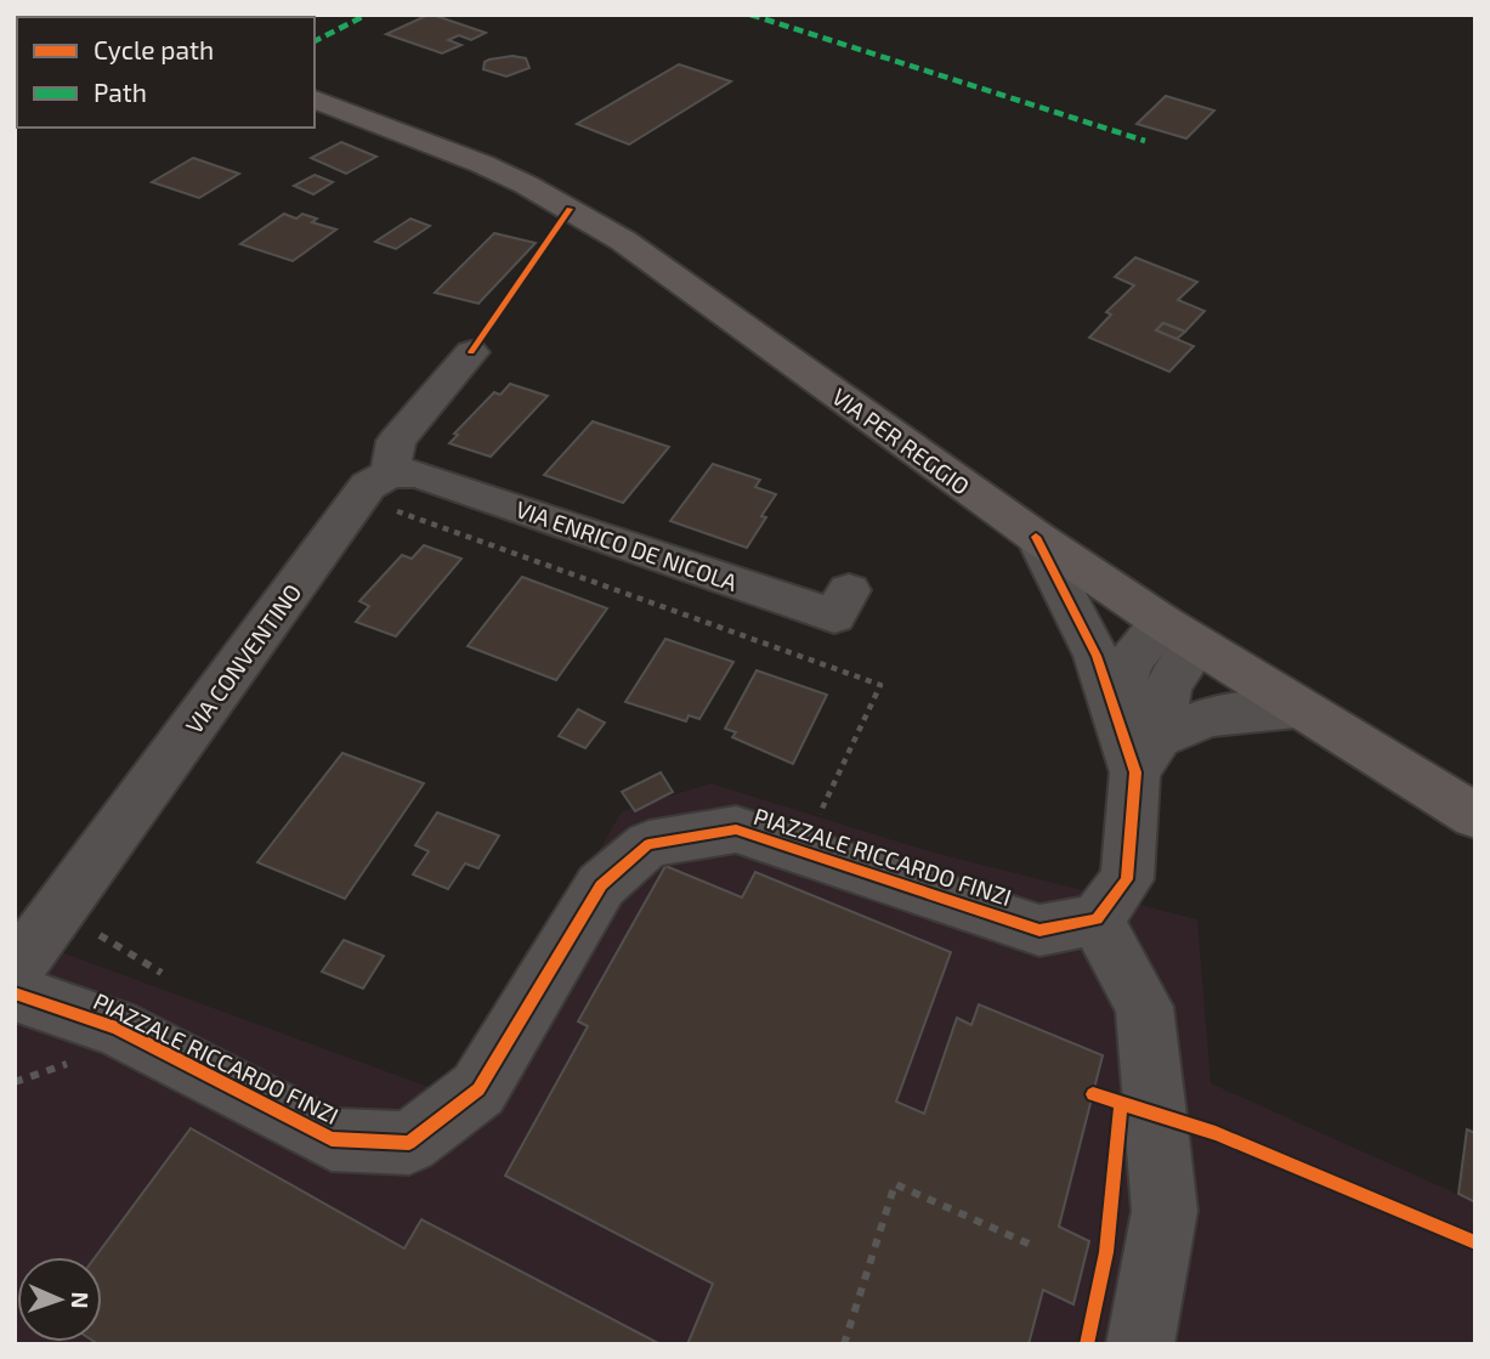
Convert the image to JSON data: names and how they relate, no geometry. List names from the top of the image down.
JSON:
{
  "streets": {
    "main road": ["VIA PER REGGIO"],
    "street": ["VIA ENRICO DE NICOLA", "VIA CONVENTINO", "PIAZZALE RICCARDO FINZI"]
  },
  "crossings": [
    ["VIA ENRICO DE NICOLA", "VIA CONVENTINO"]
  ],
  "legend": ["Cycle path", "Path"],
  "north": "right"
}
